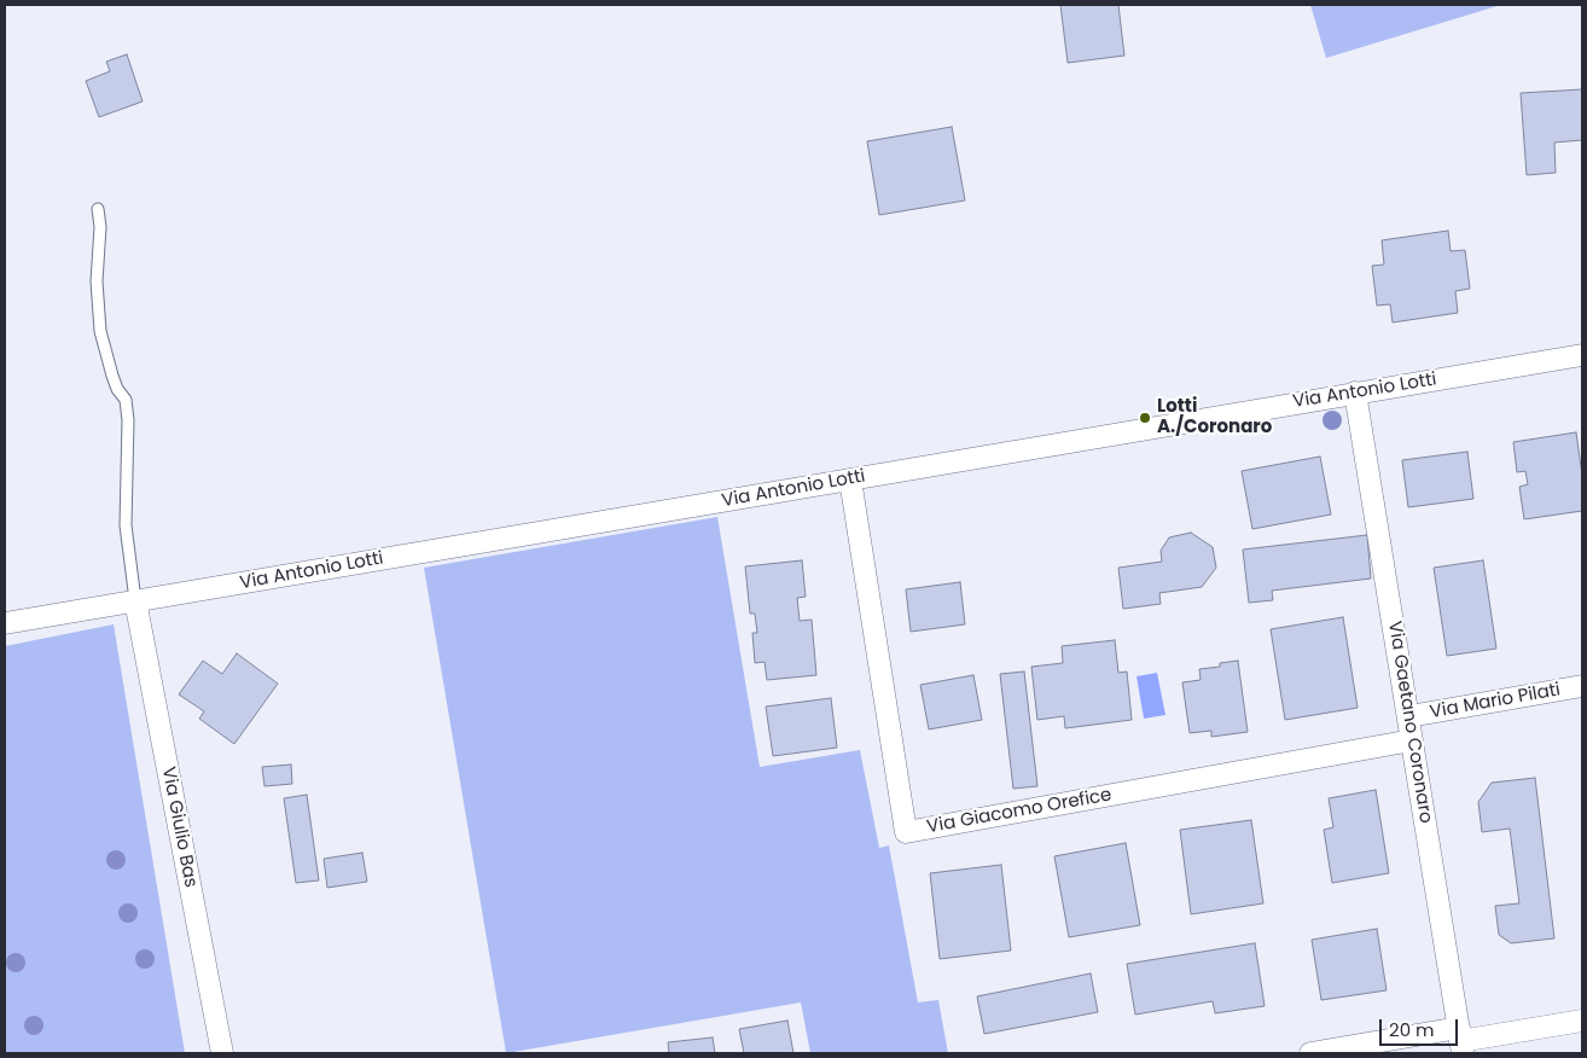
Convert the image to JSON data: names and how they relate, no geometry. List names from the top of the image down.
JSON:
{
  "streets": {
    "street": [
      "Via Antonio Lotti",
      "Via Mario Pilati",
      "Via Gaetano Coronaro",
      "Via Giacomo Orefice",
      "Via Giulio Bas"
    ]
  },
  "crossings": [
    ["Via Antonio Lotti", "Via Gaetano Coronaro"],
    ["Via Antonio Lotti", "Via Giacomo Orefice"],
    ["Via Antonio Lotti", "Via Giulio Bas"],
    ["Via Mario Pilati", "Via Gaetano Coronaro"],
    ["Via Gaetano Coronaro", "Via Giacomo Orefice"]
  ],
  "places": ["Lotti A./Coronaro"],
  "scale_bar": "20 m"
}
